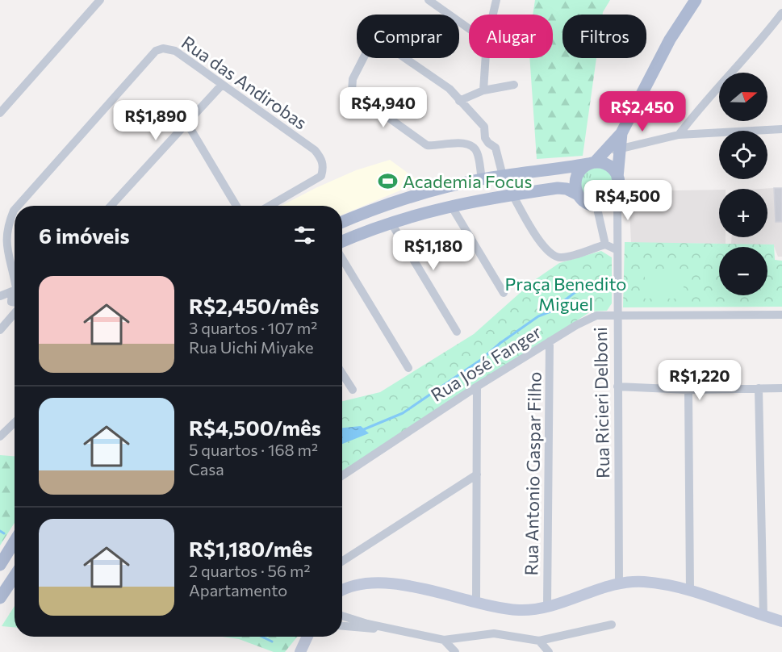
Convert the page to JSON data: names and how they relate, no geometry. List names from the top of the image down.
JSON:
{
  "streets": {
    "street": [
      "Rua das Andirobas",
      "Rua José Fanger",
      "Rua Ricieri Delboni",
      "Rua Antonio Gaspar Filho"
    ]
  },
  "crossings": [
    ["Rua José Fanger", "Rua Ricieri Delboni"],
    ["Rua José Fanger", "Rua Antonio Gaspar Filho"]
  ],
  "parks": ["Praça Benedito Miguel"],
  "places": {
    "sports": ["Academia Focus"]
  },
  "north": "right",
  "page": {
    "chip": ["Comprar", "Alugar", "Filtros"],
    "map_buttons": ["+", "−"],
    "price": [
      "R$4,940",
      "R$2,450",
      "R$1,890",
      "R$4,500",
      "R$1,180",
      "R$1,220"
    ],
    "heading": "6 imóveis",
    "list": [
      {
        "name": "R$2,450/mês",
        "note": "3 quartos · 107 m² · Rua Uichi Miyake"
      },
      {
        "name": "R$4,500/mês",
        "note": "5 quartos · 168 m² · Casa"
      },
      {
        "name": "R$1,180/mês",
        "note": "2 quartos · 56 m² · Apartamento"
      }
    ]
  }
}
